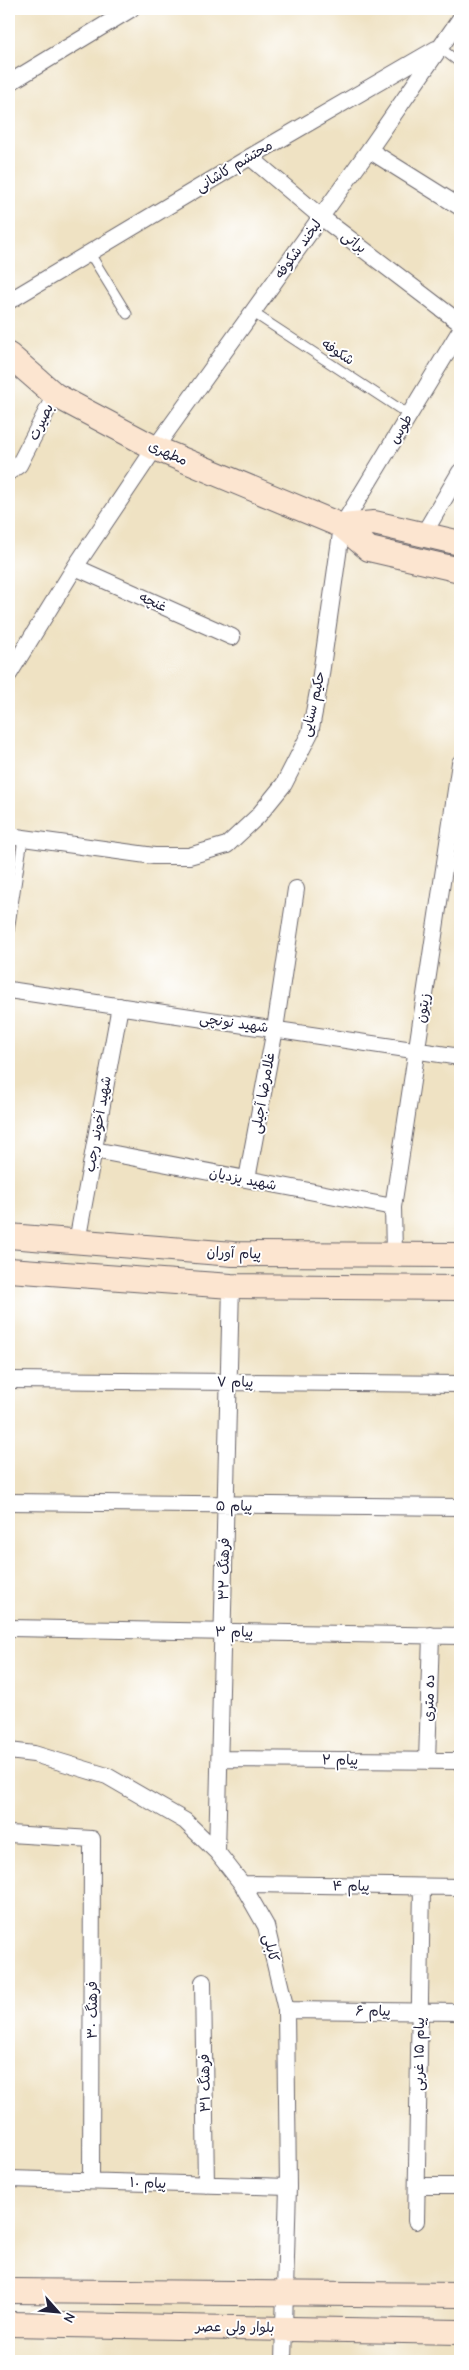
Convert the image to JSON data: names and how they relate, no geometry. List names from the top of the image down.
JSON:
{
  "streets": {
    "main road": ["مطهری", "پیام آوران", "بلوار ولی عصر"],
    "street": [
      "محتشم کاشانی",
      "براتی",
      "لبخند شکوفه",
      "بصیرت",
      "طوس",
      "غنچه",
      "حکیم سنایی",
      "زیتون",
      "شهید نونچی",
      "غلامرضا آجیلی",
      "شهید آخوند رجب",
      "شهید یزدیان",
      "پیام ۷",
      "پیام ۵",
      "فرهنگ ۳۲",
      "پیام ۳",
      "ده متری",
      "پیام ۲",
      "پیام ۴",
      "کابلی",
      "فرهنگ ۳۰",
      "پیام ۶",
      "پیام ۱۵ غربی",
      "فرهنگ ۳۱",
      "پیام ۱۰"
    ],
    "lane": ["شکوفه"]
  },
  "crossings": [
    ["محتشم کاشانی", "براتی"],
    ["محتشم کاشانی", "لبخند شکوفه"],
    ["براتی", "لبخند شکوفه"],
    ["لبخند شکوفه", "شکوفه"],
    ["لبخند شکوفه", "مطهری"],
    ["لبخند شکوفه", "غنچه"],
    ["شکوفه", "طوس"],
    ["بصیرت", "مطهری"],
    ["طوس", "مطهری"],
    ["طوس", "حکیم سنایی"],
    ["مطهری", "حکیم سنایی"],
    ["زیتون", "شهید نونچی"],
    ["زیتون", "شهید یزدیان"],
    ["زیتون", "پیام آوران"],
    ["شهید نونچی", "غلامرضا آجیلی"],
    ["شهید نونچی", "شهید آخوند رجب"],
    ["غلامرضا آجیلی", "شهید یزدیان"],
    ["شهید آخوند رجب", "شهید یزدیان"],
    ["شهید آخوند رجب", "پیام آوران"],
    ["پیام ۷", "فرهنگ ۳۲"],
    ["پیام ۵", "فرهنگ ۳۲"],
    ["فرهنگ ۳۲", "پیام ۳"],
    ["فرهنگ ۳۲", "پیام ۲"],
    ["فرهنگ ۳۲", "کابلی"],
    ["پیام ۳", "ده متری"],
    ["ده متری", "پیام ۲"],
    ["پیام ۴", "کابلی"],
    ["پیام ۴", "پیام ۱۵ غربی"],
    ["کابلی", "پیام ۶"],
    ["کابلی", "پیام ۱۰"],
    ["کابلی", "بلوار ولی عصر"],
    ["فرهنگ ۳۰", "پیام ۱۰"],
    ["پیام ۶", "پیام ۱۵ غربی"],
    ["فرهنگ ۳۱", "پیام ۱۰"]
  ],
  "north": "bottom right"
}
